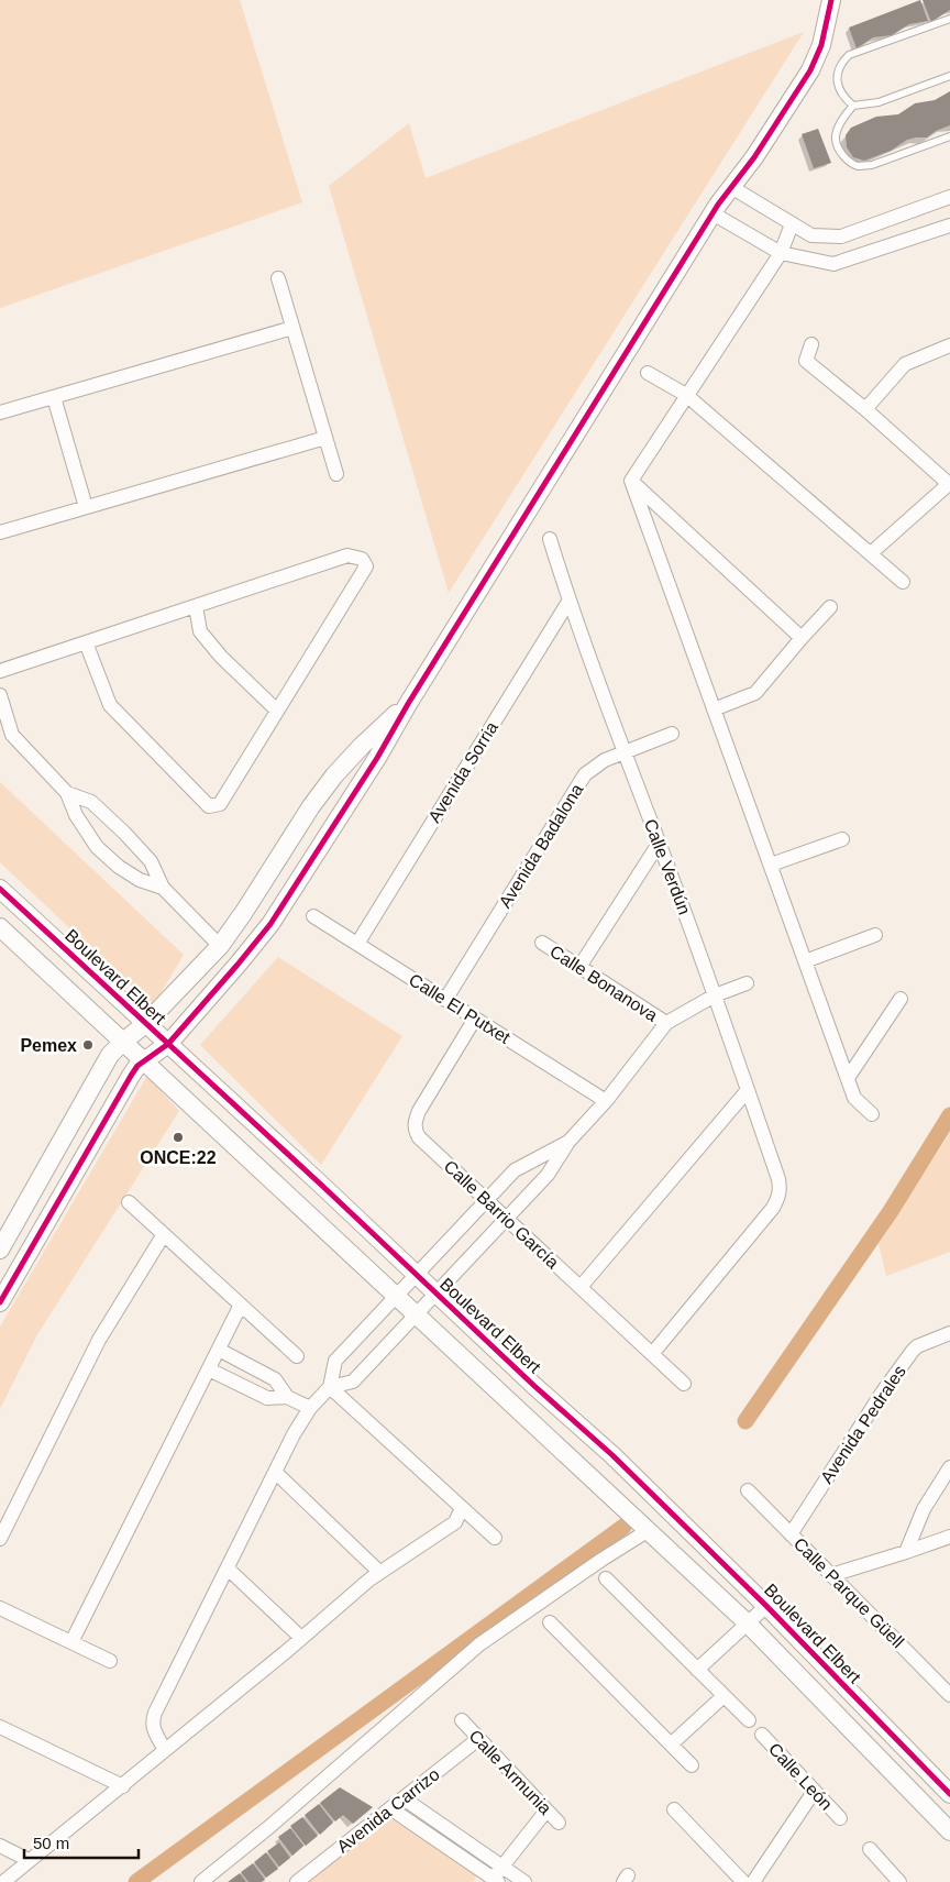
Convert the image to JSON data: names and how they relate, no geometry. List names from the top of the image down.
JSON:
{
  "streets": {
    "street": [
      "Avenida Sorria",
      "Avenida Badalona",
      "Calle Verdún",
      "Boulevard Elbert",
      "Calle Bonanova",
      "Calle El Putxet",
      "Calle Barrio García",
      "Avenida Pedrales",
      "Calle Parque Güell",
      "Calle Armunia",
      "Calle León",
      "Avenida Carrizo"
    ]
  },
  "crossings": [
    ["Avenida Sorria", "Calle Verdún"],
    ["Avenida Sorria", "Calle El Putxet"],
    ["Avenida Badalona", "Calle Verdún"],
    ["Avenida Badalona", "Calle El Putxet"],
    ["Calle Verdún", "Calle Barrio García"],
    ["Calle El Putxet", "Calle Barrio García"],
    ["Avenida Pedrales", "Calle Parque Güell"],
    ["Calle Armunia", "Avenida Carrizo"]
  ],
  "places": ["Pemex", "ONCE:22"],
  "scale_bar": "50 m"
}
